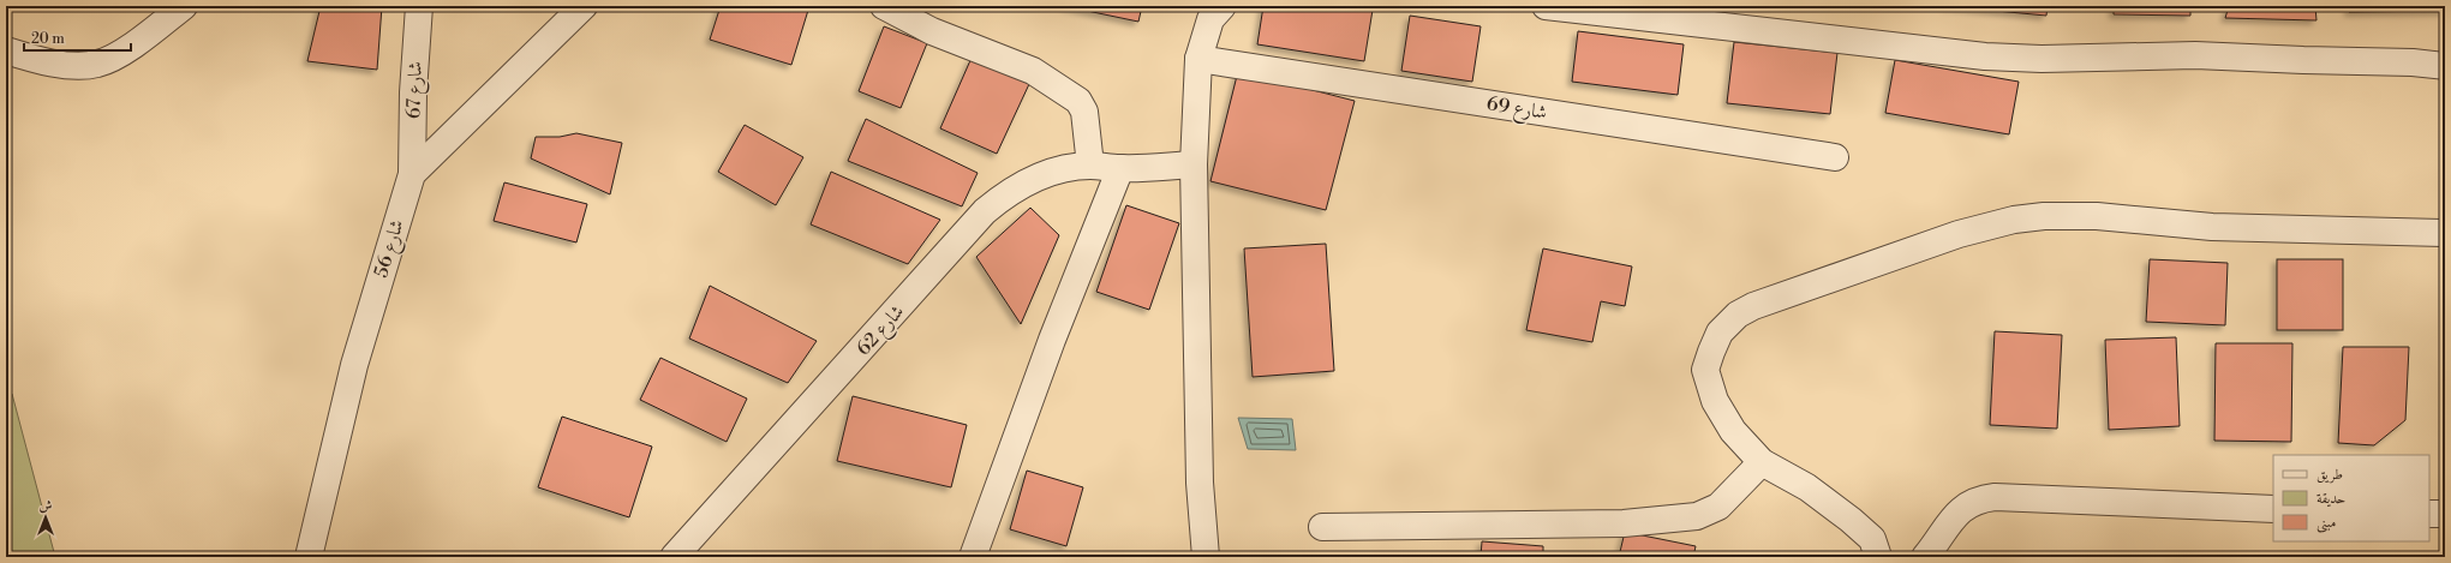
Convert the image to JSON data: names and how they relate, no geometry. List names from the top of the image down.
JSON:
{
  "streets": {
    "street": [
      "شارع 67",
      "شارع 69",
      "شارع 56",
      "شارع 62"
    ]
  },
  "crossings": [
    ["شارع 67", "شارع 56"]
  ],
  "legend": ["طريق", "حديقة", "مبنى"],
  "scale_bar": "20 m",
  "north": "top"
}
